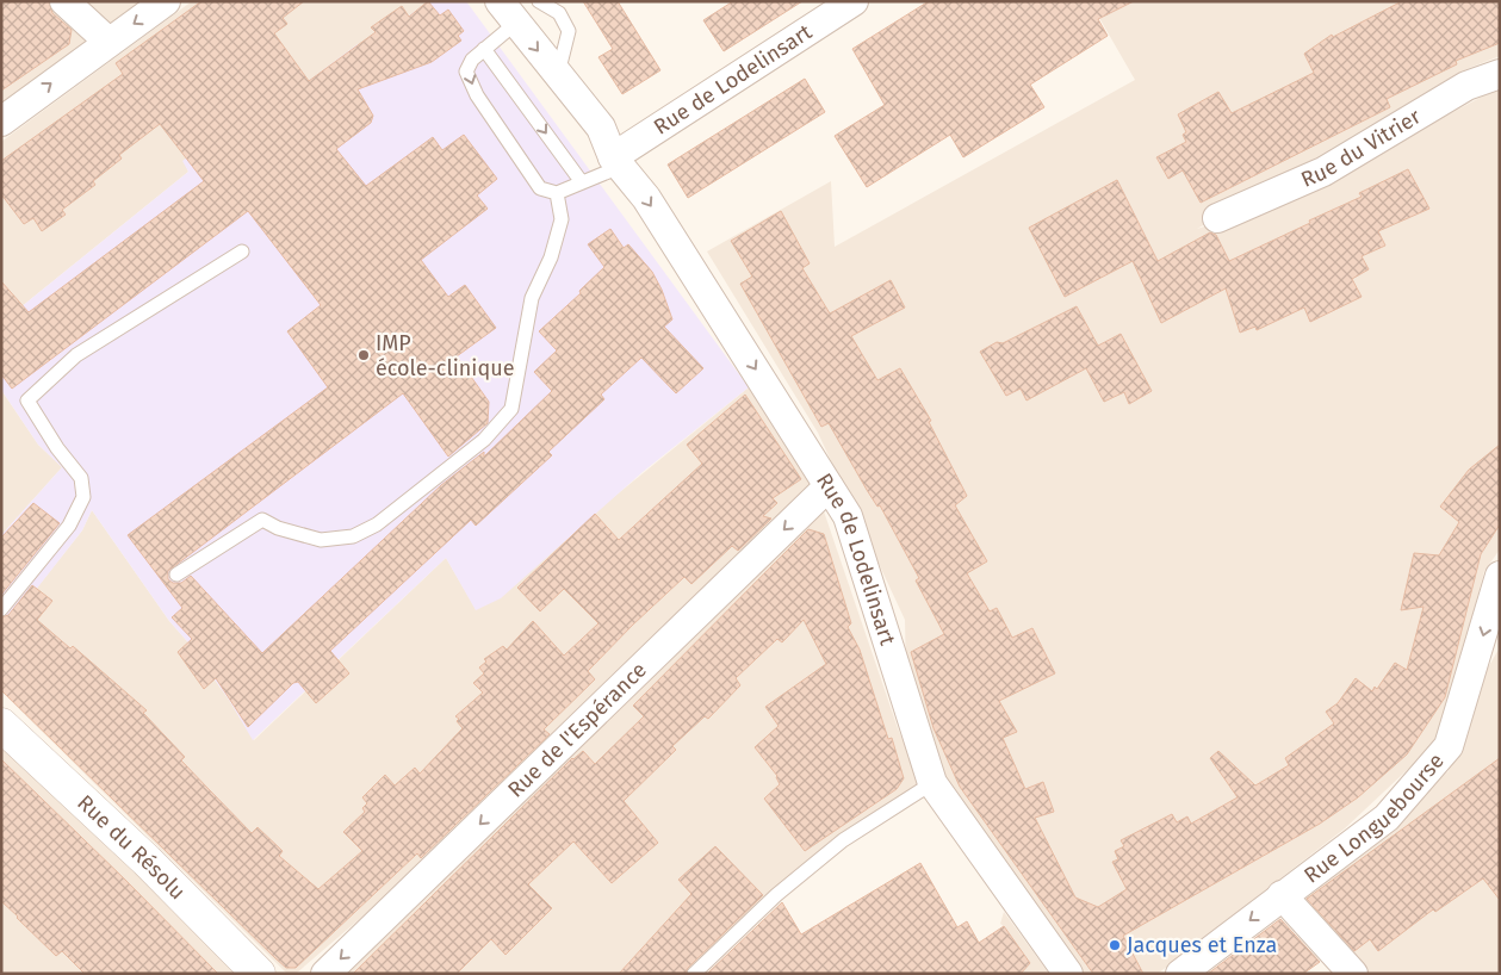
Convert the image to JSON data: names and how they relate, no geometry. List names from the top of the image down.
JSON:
{
  "streets": {
    "street": [
      "Rue de Lodelinsart",
      "Rue du Vitrier",
      "Rue de l'Espérance",
      "Rue Longuebourse",
      "Rue du Résolu"
    ]
  },
  "crossings": [
    ["Rue de Lodelinsart", "Rue de l'Espérance"]
  ],
  "one_way": ["Rue de l'Espérance", "Rue Longuebourse"],
  "places": ["IMP école-clinique", "Jacques et Enza"]
}
